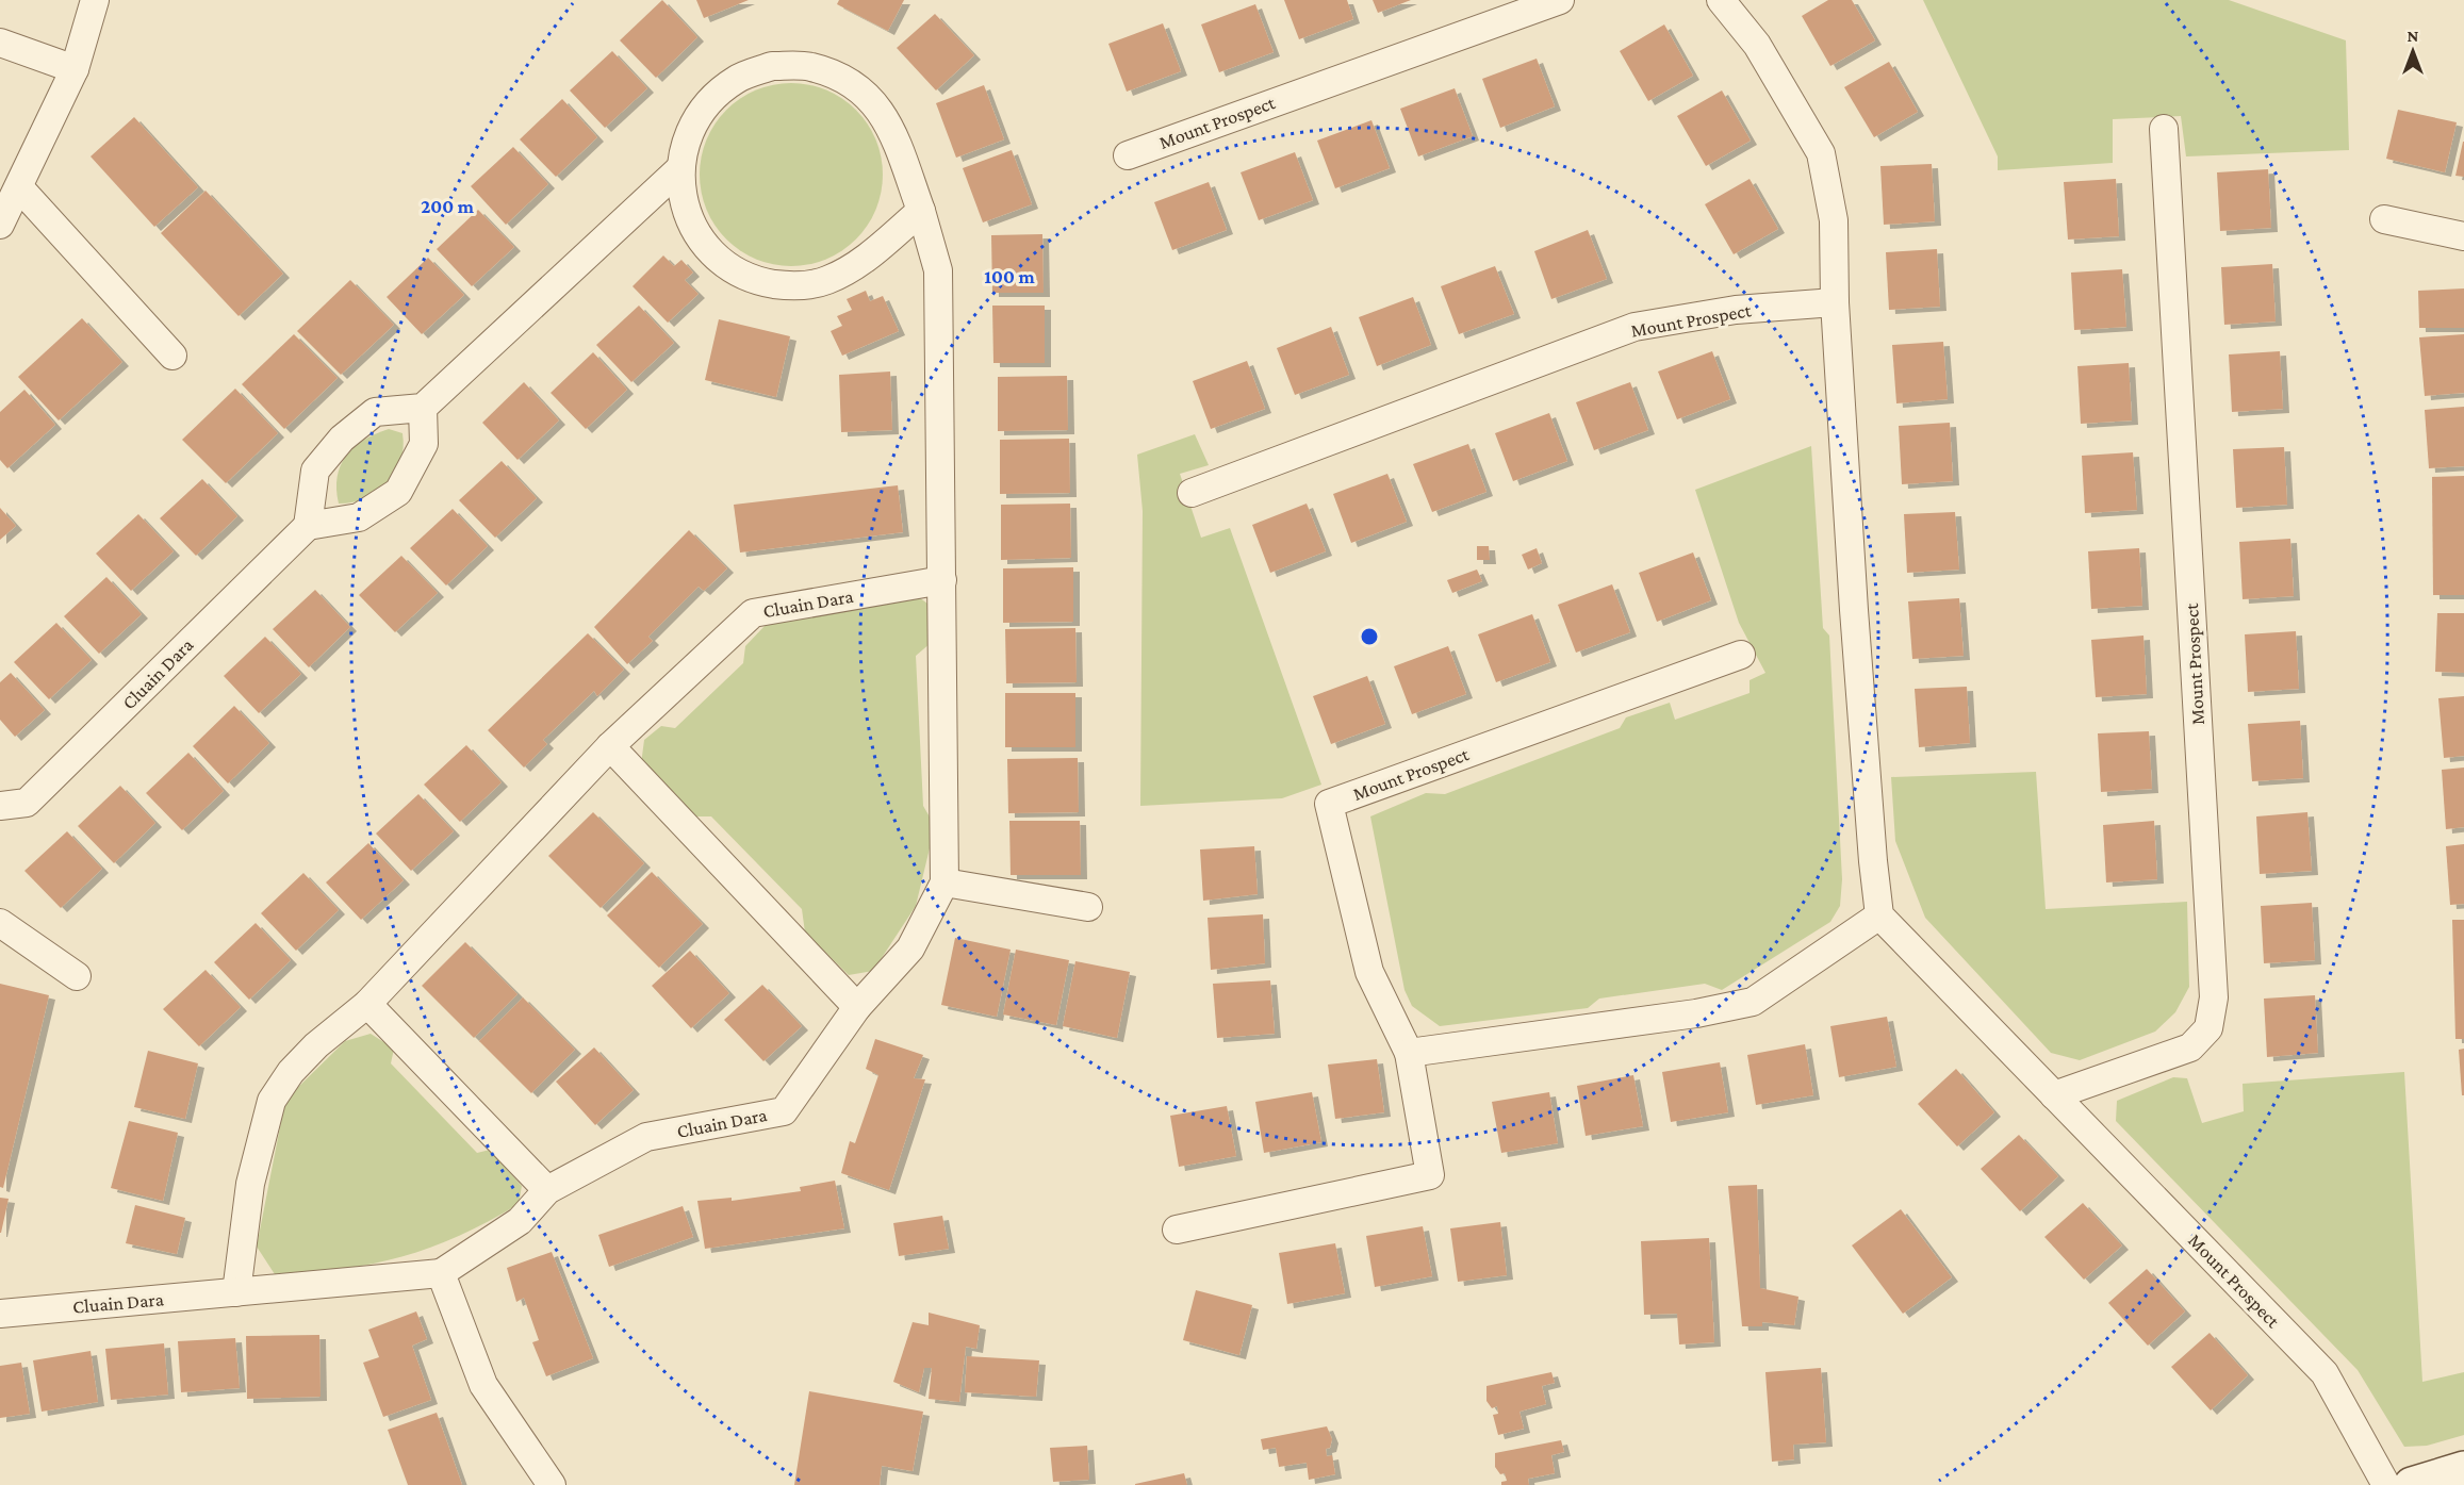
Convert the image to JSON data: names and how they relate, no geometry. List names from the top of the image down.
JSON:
{
  "streets": {
    "street": ["Mount Prospect", "Cluain Dara"]
  },
  "north": "top",
  "rings": ["200 m", "100 m"]
}
